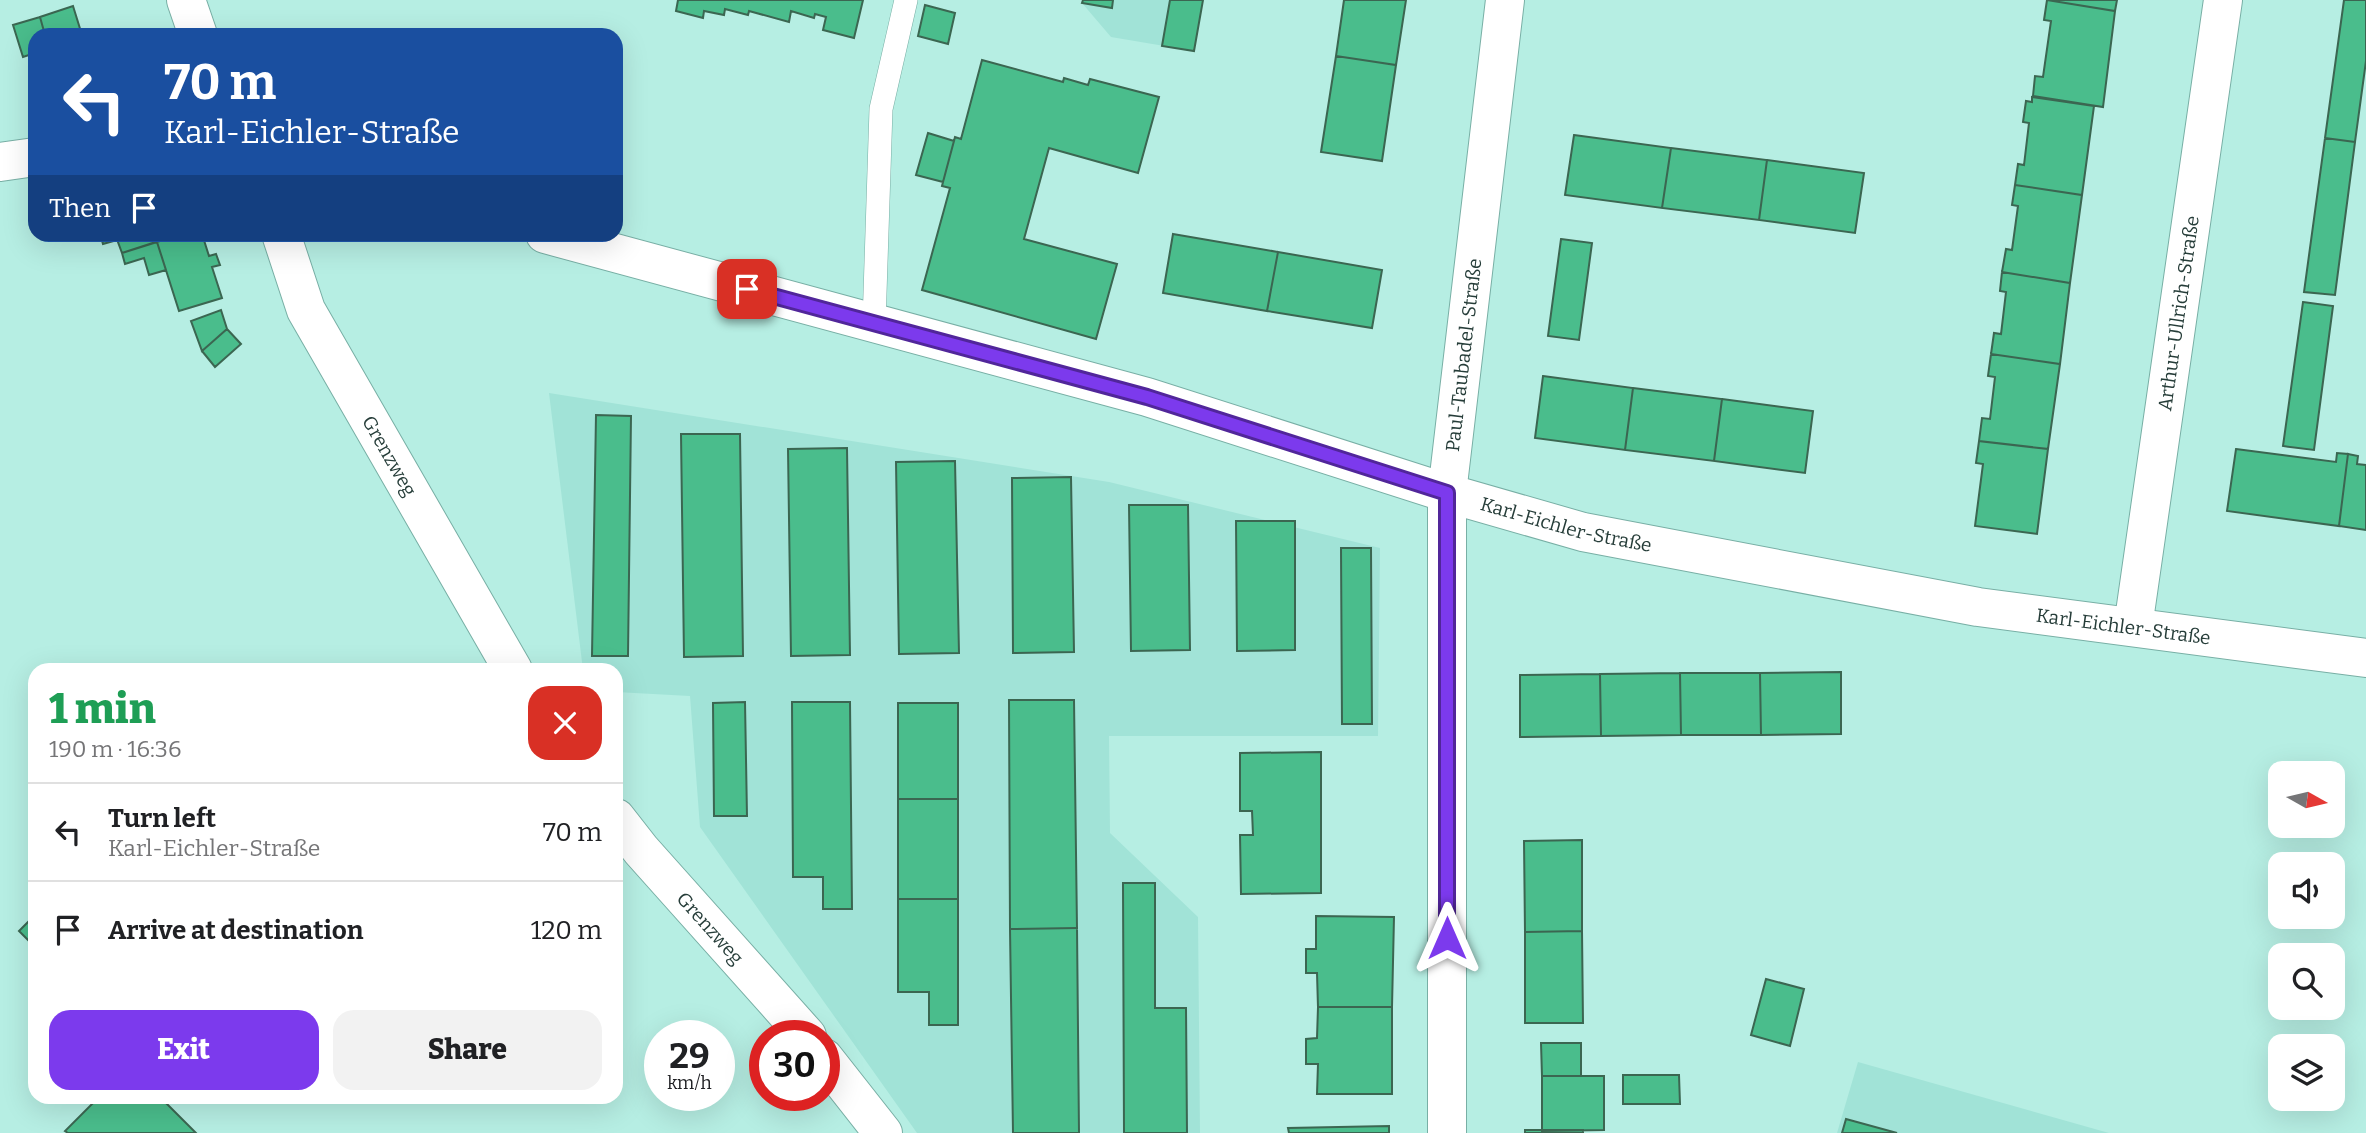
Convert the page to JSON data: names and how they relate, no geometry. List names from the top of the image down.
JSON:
{
  "streets": {
    "street": [
      "Arthur-Ullrich-Straße",
      "Paul-Taubadel-Straße",
      "Grenzweg",
      "Karl-Eichler-Straße"
    ]
  },
  "crossings": [
    ["Arthur-Ullrich-Straße", "Karl-Eichler-Straße"],
    ["Paul-Taubadel-Straße", "Karl-Eichler-Straße"]
  ],
  "north": "right",
  "page": {
    "turn": ["70 m", "Karl-Eichler-Straße"],
    "then": "Then",
    "heading": ["1 min", "190 m · 16:36"],
    "list": [
      {
        "name": "Turn left",
        "note": "Karl-Eichler-Straße",
        "value": "70 m"
      },
      {
        "name": "Arrive at destination",
        "value": "120 m"
      }
    ],
    "buttons": ["Exit", "Share"],
    "speed": "29 km/h",
    "limit": "30"
  }
}
